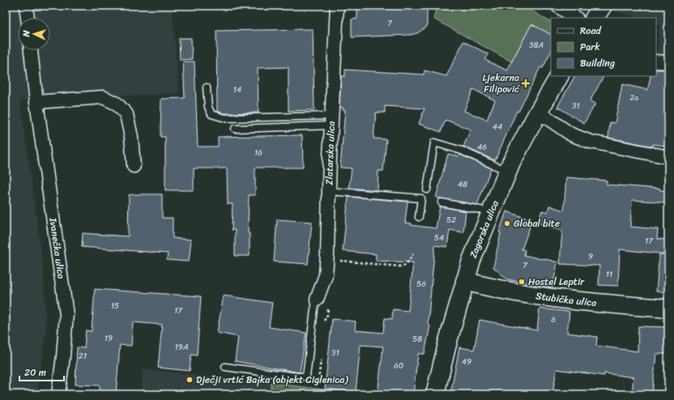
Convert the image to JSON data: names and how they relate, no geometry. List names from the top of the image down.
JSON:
{
  "streets": {
    "street": [
      "Zlatarska ulica",
      "Zagorska ulica",
      "Ivanečka ulica",
      "Stubička ulica"
    ]
  },
  "crossings": [
    ["Zagorska ulica", "Stubička ulica"]
  ],
  "places": {
    "health": ["Ljekarna Filipović"],
    "other": ["Global bite", "Hostel Leptir", "Dječji vrtić Bajka (objekt Ciglenica)"]
  },
  "house_numbers": [
    "7",
    "38A",
    "14",
    "2a",
    "31",
    "44",
    "46",
    "16",
    "48",
    "52",
    "54",
    "17",
    "9",
    "7",
    "11",
    "56",
    "15",
    "17",
    "6",
    "19",
    "58",
    "19A",
    "31",
    "21",
    "49",
    "60"
  ],
  "legend": ["Road", "Park", "Building"],
  "scale_bar": "20 m",
  "north": "left"
}
